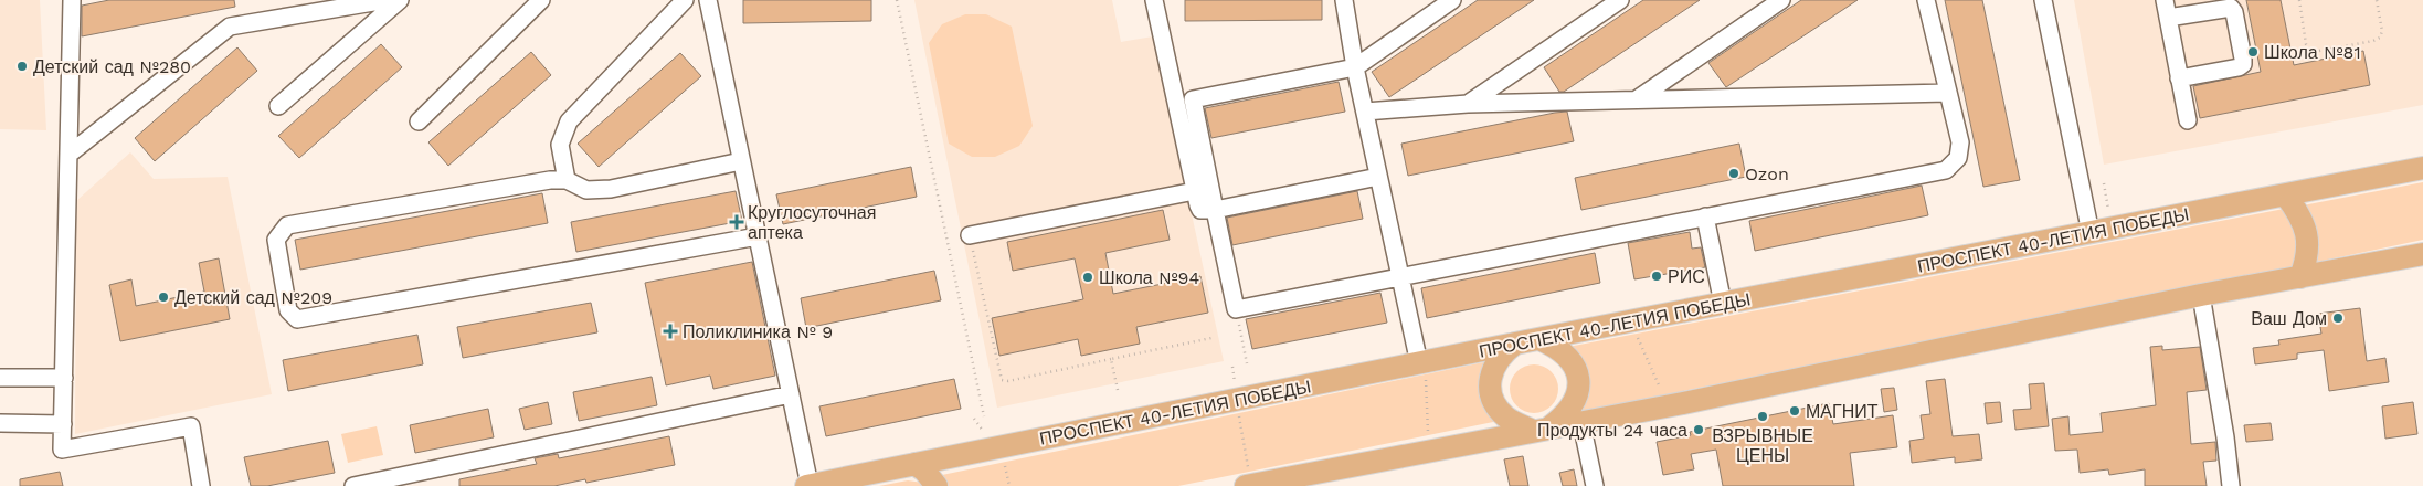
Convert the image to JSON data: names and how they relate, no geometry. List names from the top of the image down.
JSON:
{
  "streets": {
    "main road": ["ПРОСПЕКТ 40-ЛЕТИЯ ПОБЕДЫ"]
  },
  "places": {
    "other": [
      "Школа №81",
      "Детский сад №280",
      "Ozon",
      "РИС",
      "Школа №94",
      "Детский сад №209",
      "Ваш Дом",
      "МАГНИТ",
      "ВЗРЫВНЫЕ ЦЕНЫ",
      "Продукты 24 часа"
    ],
    "health": ["Круглосуточная аптека", "Поликлиника № 9"]
  }
}
